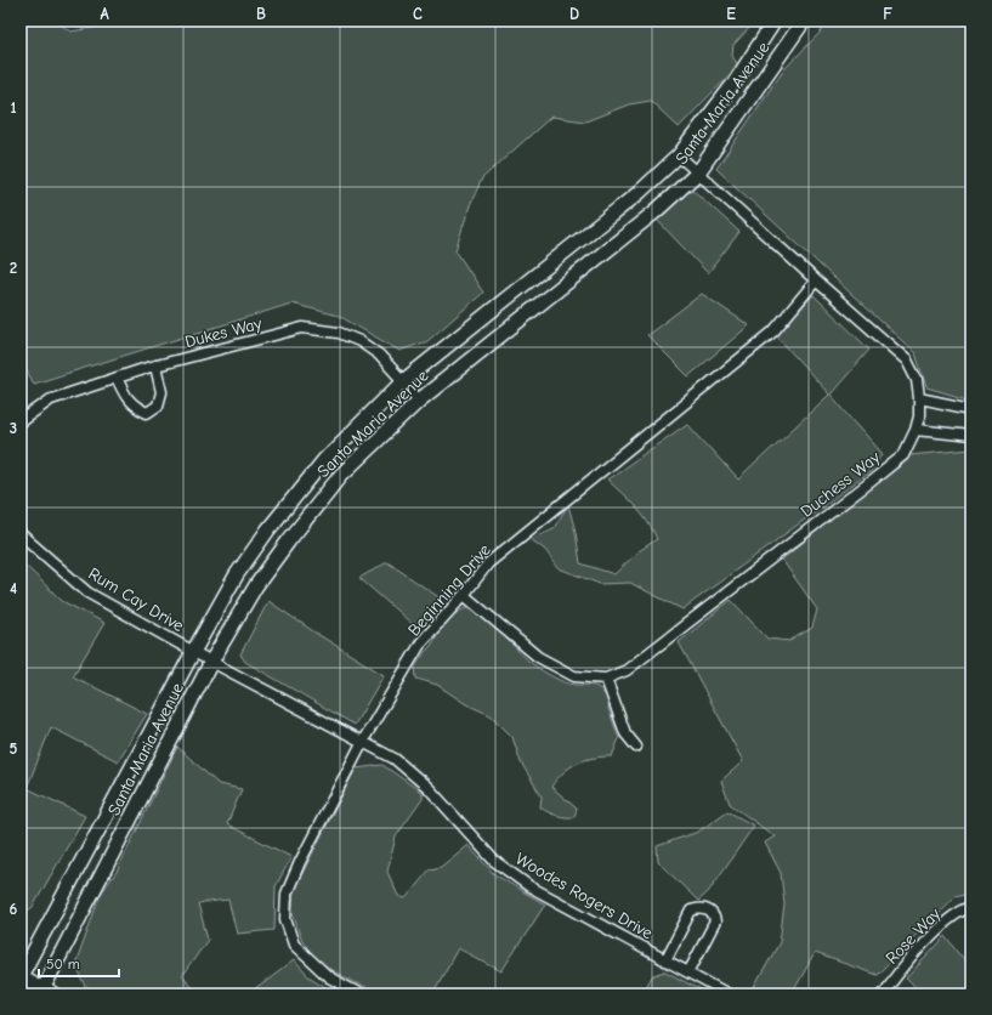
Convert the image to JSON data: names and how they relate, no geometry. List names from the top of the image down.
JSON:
{
  "streets": {
    "street": [
      "Santa Maria Avenue",
      "Dukes Way",
      "Duchess Way",
      "Beginning Drive",
      "Rum Cay Drive",
      "Woodes Rogers Drive",
      "Rose Way"
    ]
  },
  "crossings": [
    ["Santa Maria Avenue", "Dukes Way"],
    ["Santa Maria Avenue", "Duchess Way"],
    ["Santa Maria Avenue", "Rum Cay Drive"],
    ["Santa Maria Avenue", "Woodes Rogers Drive"],
    ["Duchess Way", "Beginning Drive"],
    ["Beginning Drive", "Woodes Rogers Drive"],
    ["Rum Cay Drive", "Woodes Rogers Drive"]
  ],
  "scale_bar": "50 m",
  "grid": {
    "columns": [
      "A",
      "B",
      "C",
      "D",
      "E",
      "F"
    ],
    "rows": [
      "1",
      "2",
      "3",
      "4",
      "5",
      "6"
    ]
  }
}
